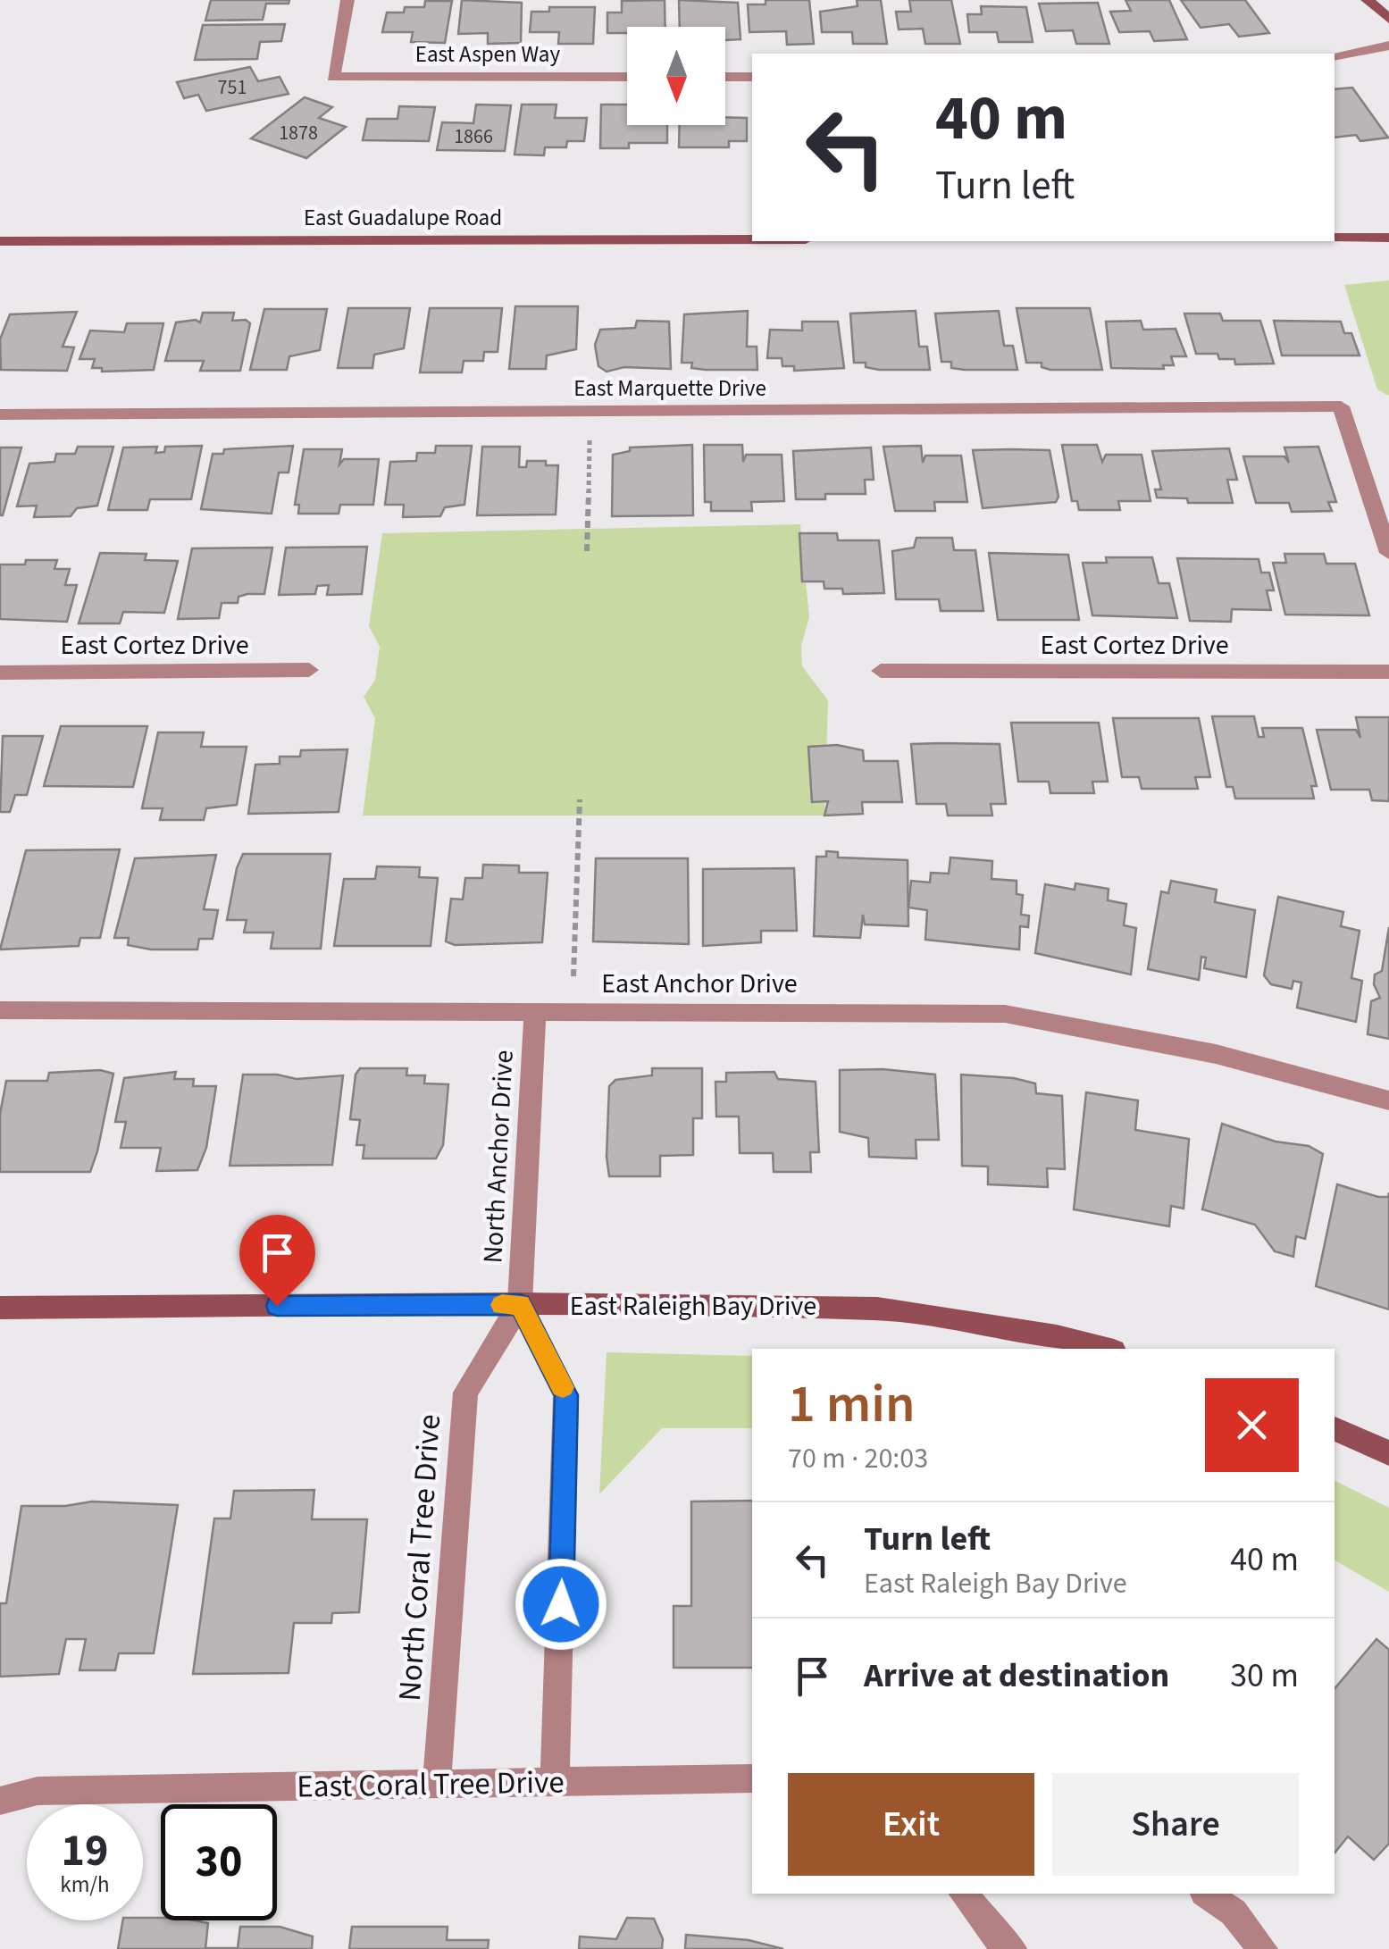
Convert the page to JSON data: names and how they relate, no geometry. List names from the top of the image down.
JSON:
{
  "streets": {
    "main road": ["East Guadalupe Road", "East Raleigh Bay Drive"],
    "street": [
      "East Aspen Way",
      "East Marquette Drive",
      "East Cortez Drive",
      "East Anchor Drive",
      "North Anchor Drive",
      "North Coral Tree Drive",
      "East Coral Tree Drive"
    ]
  },
  "crossings": [
    ["East Anchor Drive", "North Anchor Drive"],
    ["North Anchor Drive", "East Raleigh Bay Drive"],
    ["North Anchor Drive", "North Coral Tree Drive"],
    ["East Raleigh Bay Drive", "North Coral Tree Drive"],
    ["North Coral Tree Drive", "East Coral Tree Drive"]
  ],
  "house_numbers": ["751", "1878", "1866"],
  "north": "bottom",
  "page": {
    "turn": ["40 m", "Turn left"],
    "heading": ["1 min", "70 m · 20:03"],
    "list": [
      {
        "name": "Turn left",
        "note": "East Raleigh Bay Drive",
        "value": "40 m"
      },
      {
        "name": "Arrive at destination",
        "value": "30 m"
      }
    ],
    "buttons": ["Exit", "Share"],
    "speed": "19 km/h",
    "limit": "30"
  }
}
